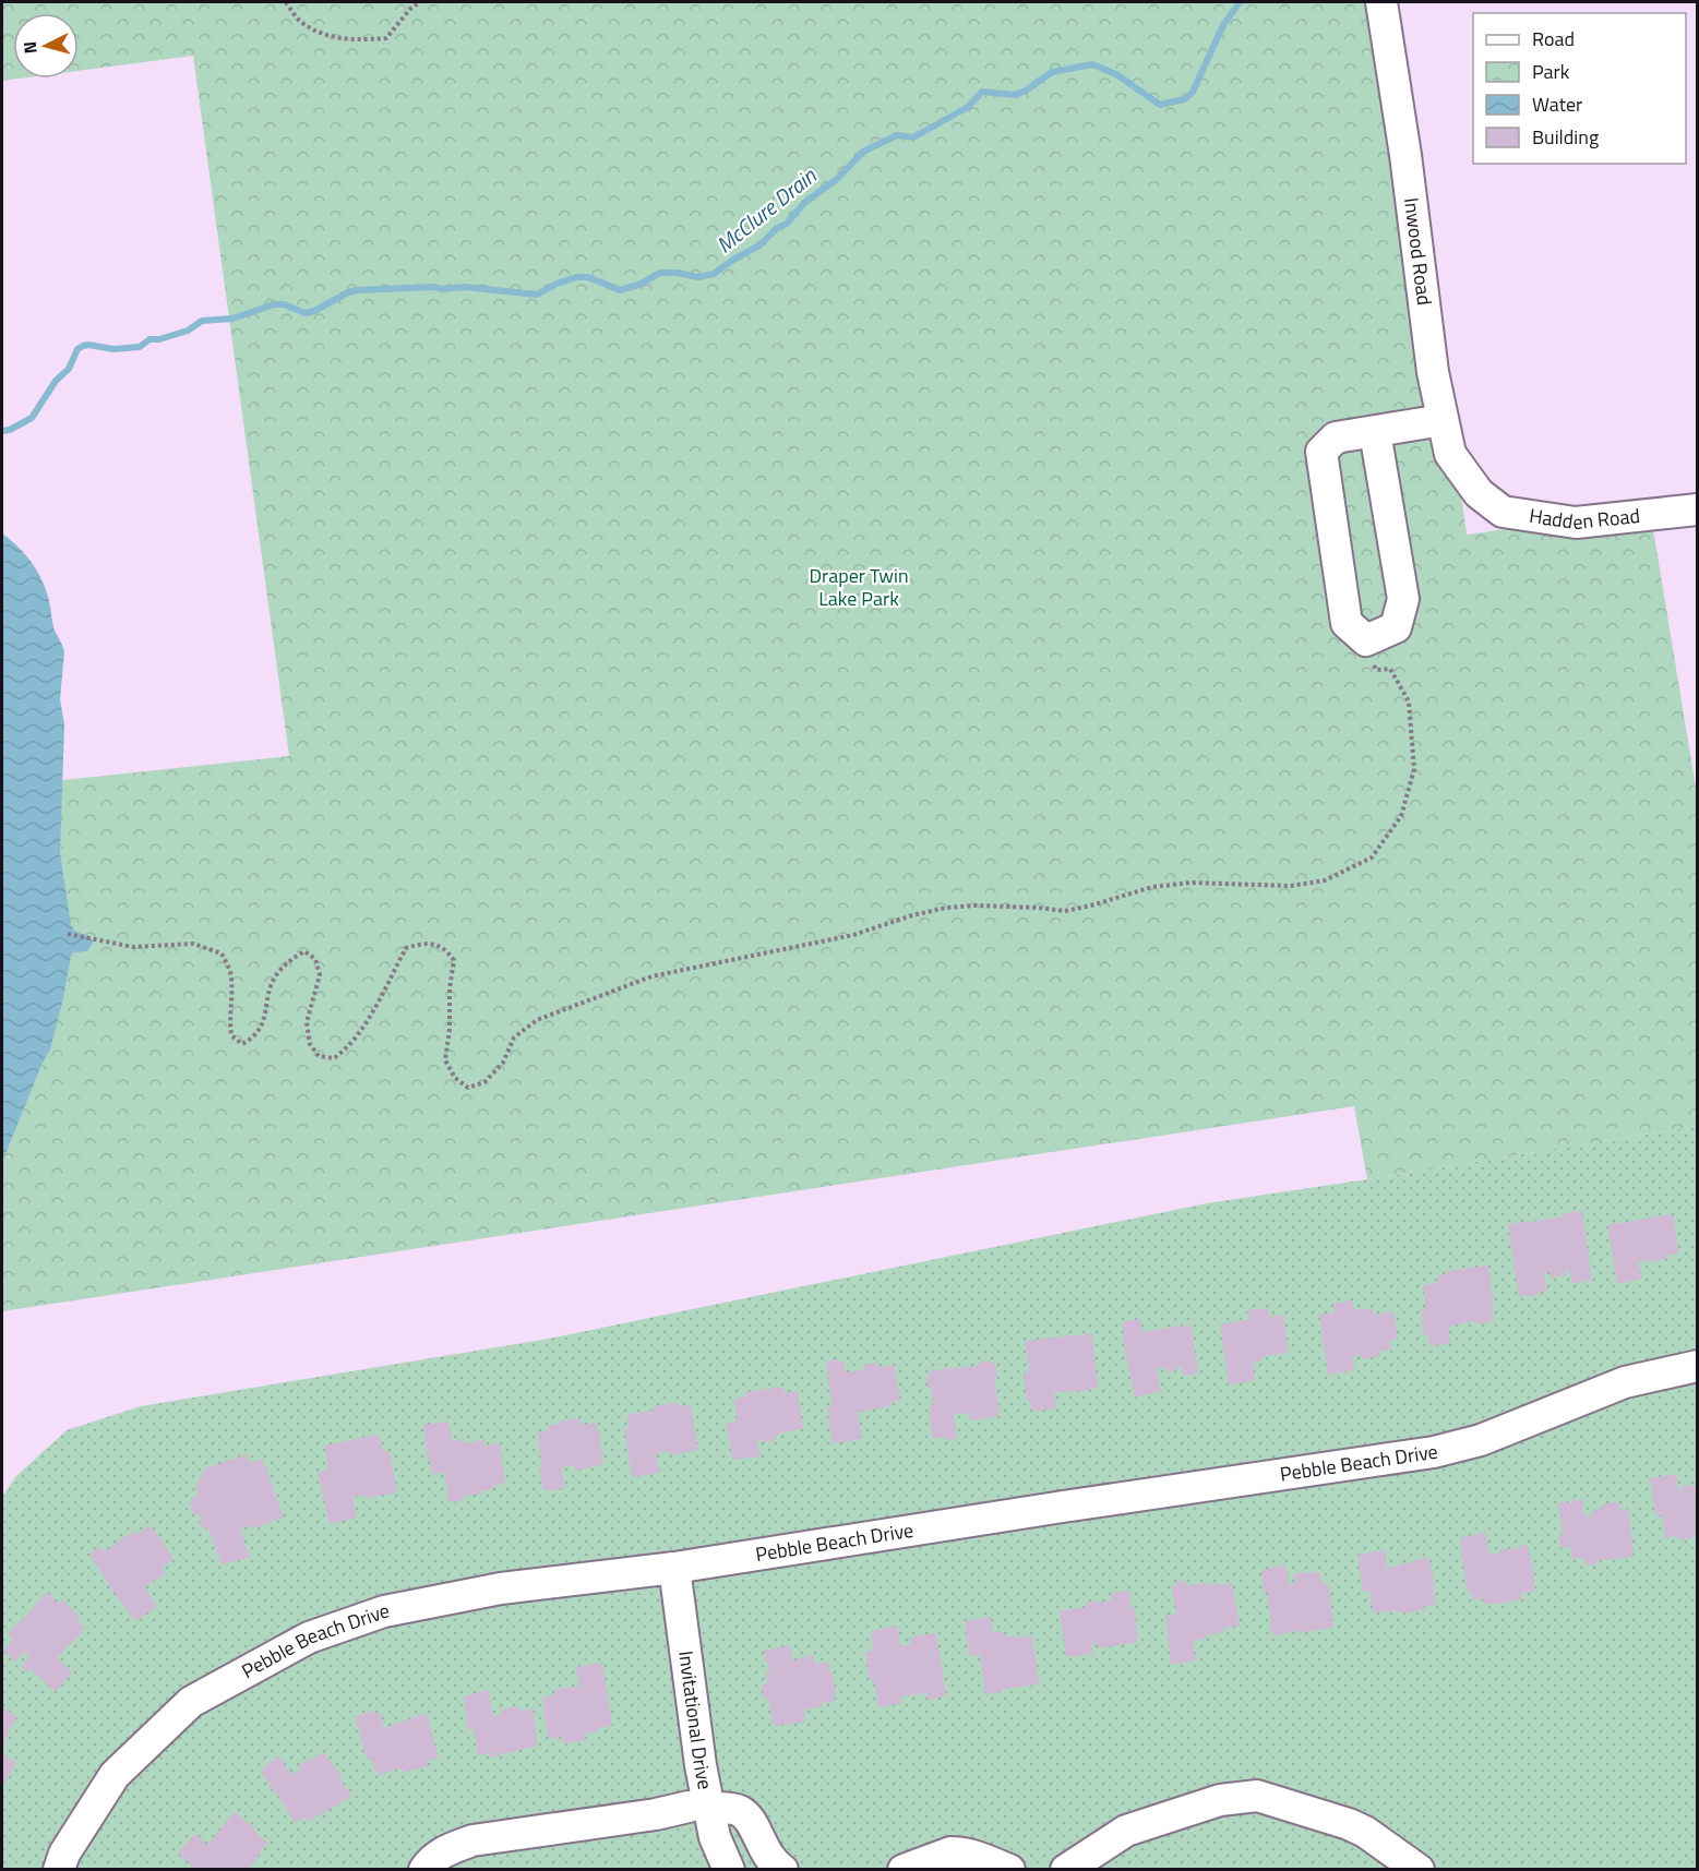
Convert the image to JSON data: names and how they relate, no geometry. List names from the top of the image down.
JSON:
{
  "streets": {
    "street": [
      "Inwood Road",
      "Hadden Road",
      "Pebble Beach Drive",
      "Invitational Drive"
    ]
  },
  "crossings": [
    ["Inwood Road", "Hadden Road"],
    ["Pebble Beach Drive", "Invitational Drive"]
  ],
  "water": ["McClure Drain"],
  "parks": ["Draper Twin Lake Park"],
  "legend": [
    "Road",
    "Park",
    "Water",
    "Building"
  ],
  "north": "left"
}
